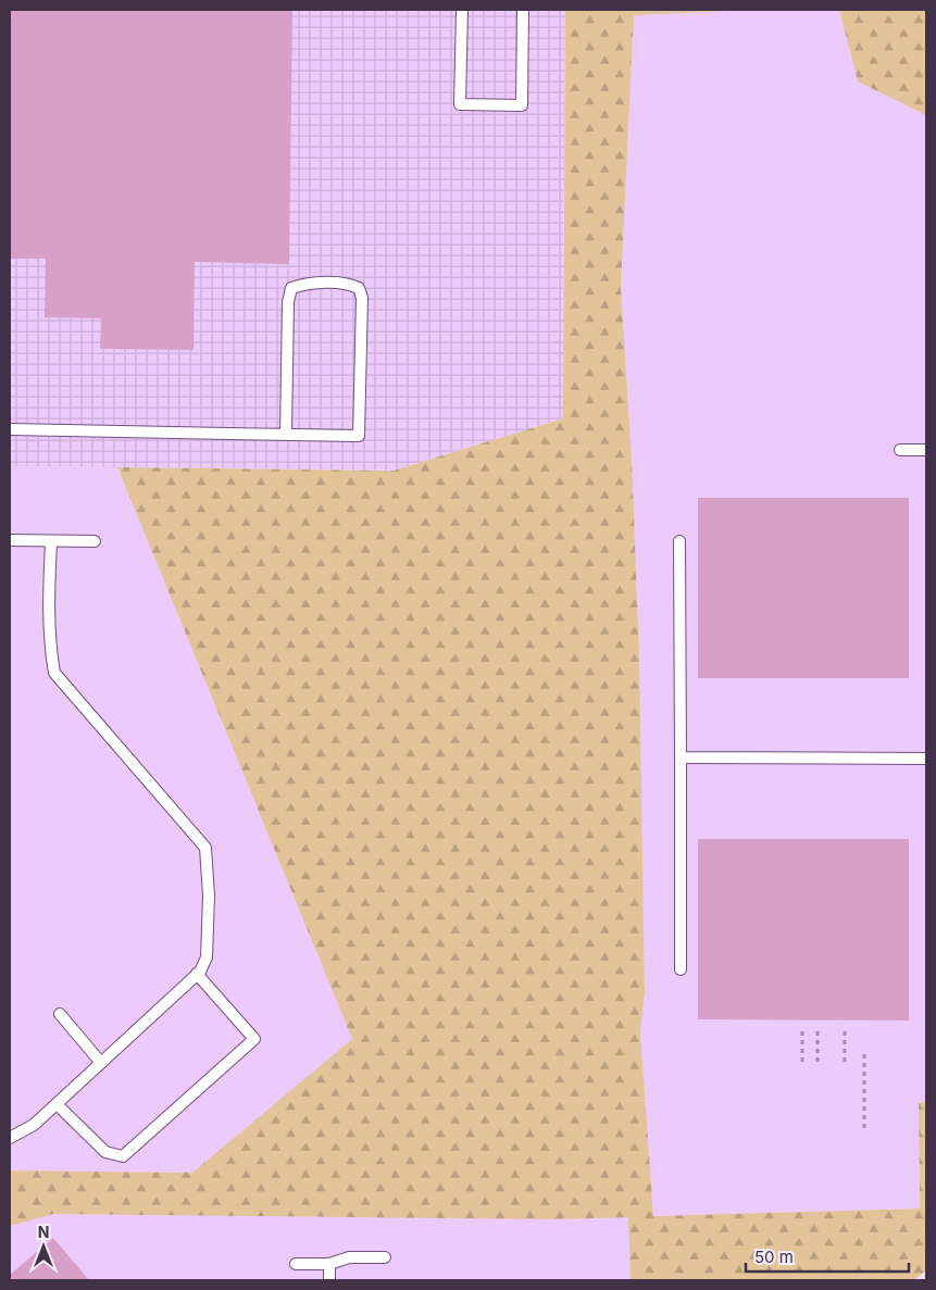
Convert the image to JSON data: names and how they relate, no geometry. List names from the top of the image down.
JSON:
{
  "scale_bar": "50 m",
  "north": "top"
}
